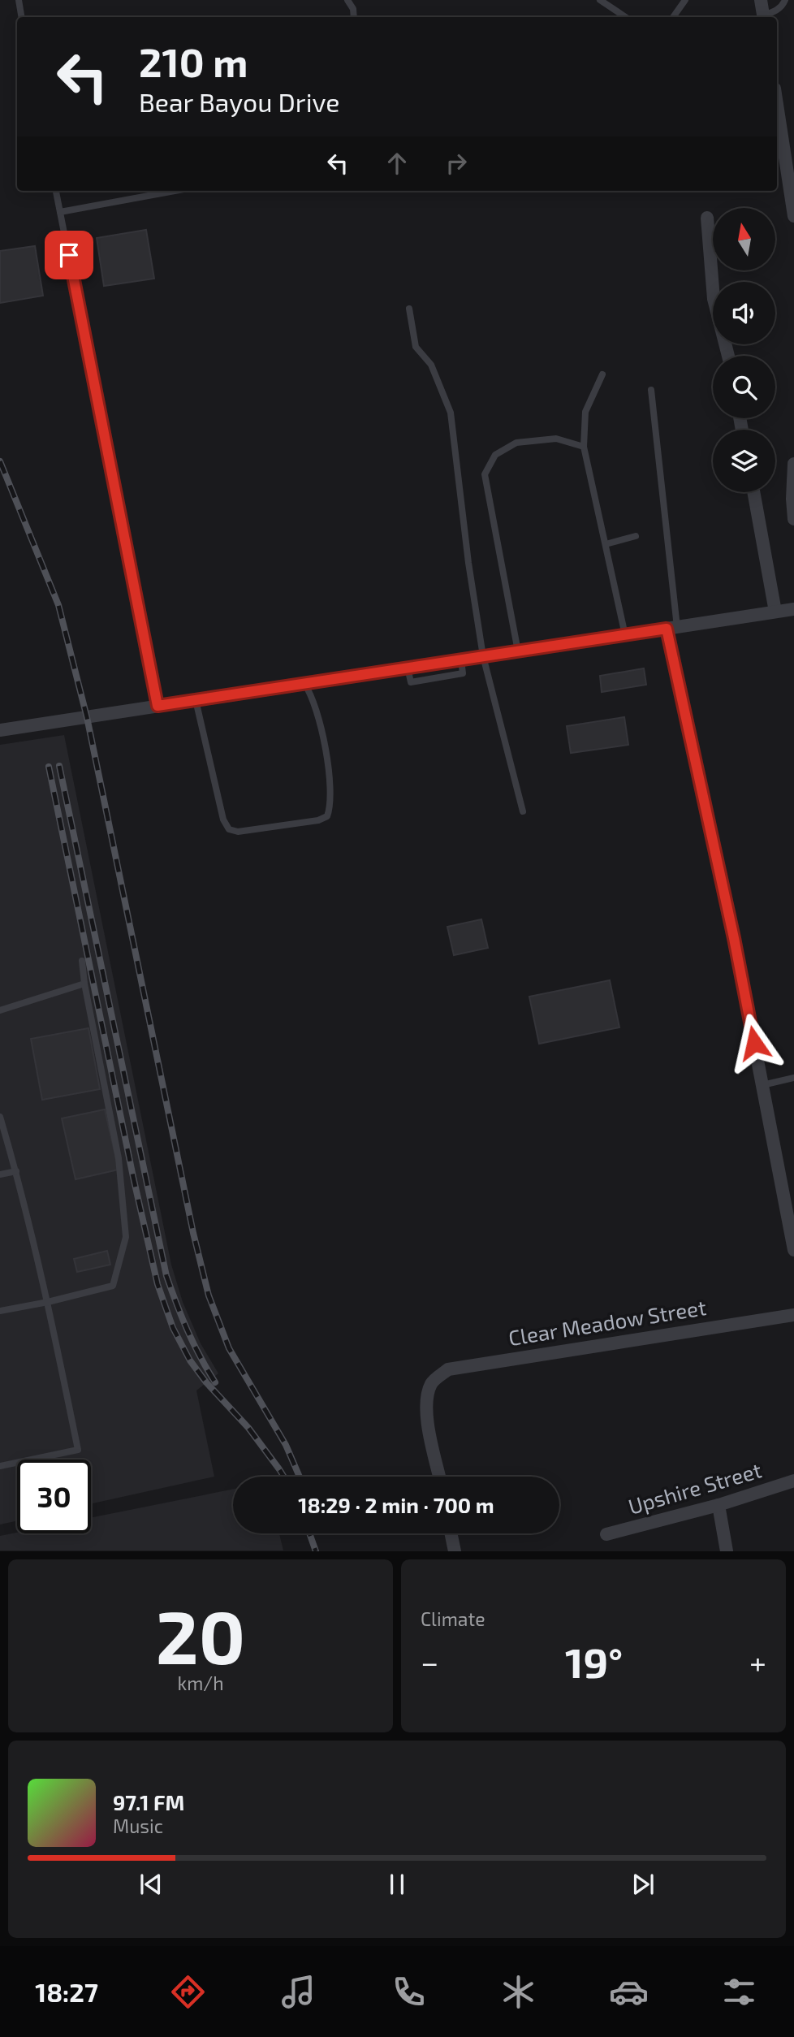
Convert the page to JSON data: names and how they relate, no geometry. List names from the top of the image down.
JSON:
{
  "streets": {
    "street": ["Clear Meadow Street", "Upshire Street"]
  },
  "north": "top",
  "page": {
    "turn": ["210 m", "Bear Bayou Drive"],
    "limit": "30",
    "trip": "18:29 · 2 min · 700 m",
    "tile": [
      ["20", "km/h"],
      "Climate"
    ],
    "heat": ["−", "19°", "+"],
    "song": ["97.1 FM", "Music"],
    "tabs": "18:27"
  }
}
